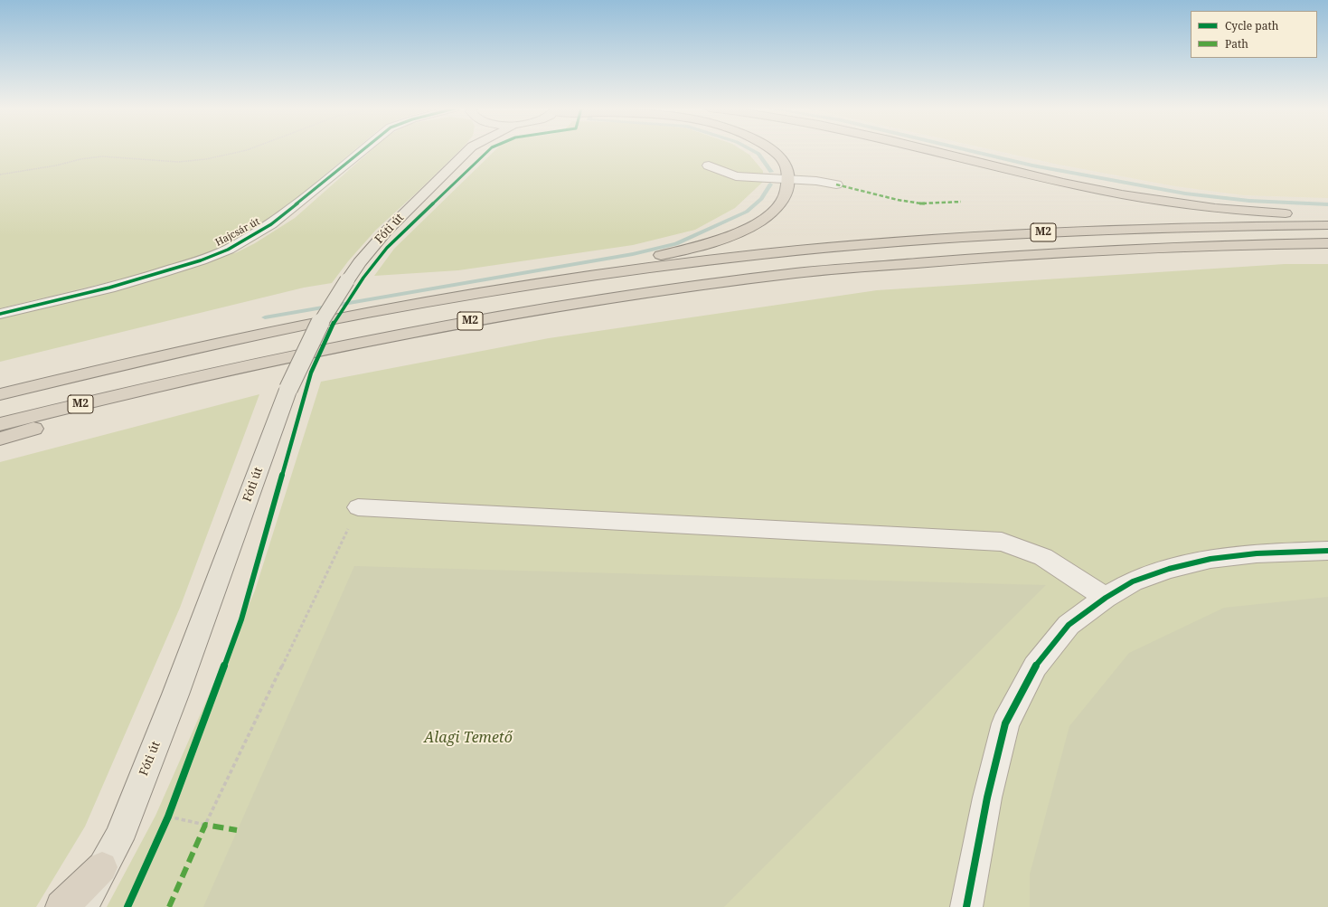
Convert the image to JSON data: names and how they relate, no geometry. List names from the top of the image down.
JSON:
{
  "streets": {
    "highway": ["M2"],
    "main road": ["Fóti út"],
    "street": ["Hajcsár út"]
  },
  "parks": ["Alagi Temető"],
  "legend": ["Cycle path", "Path"]
}
